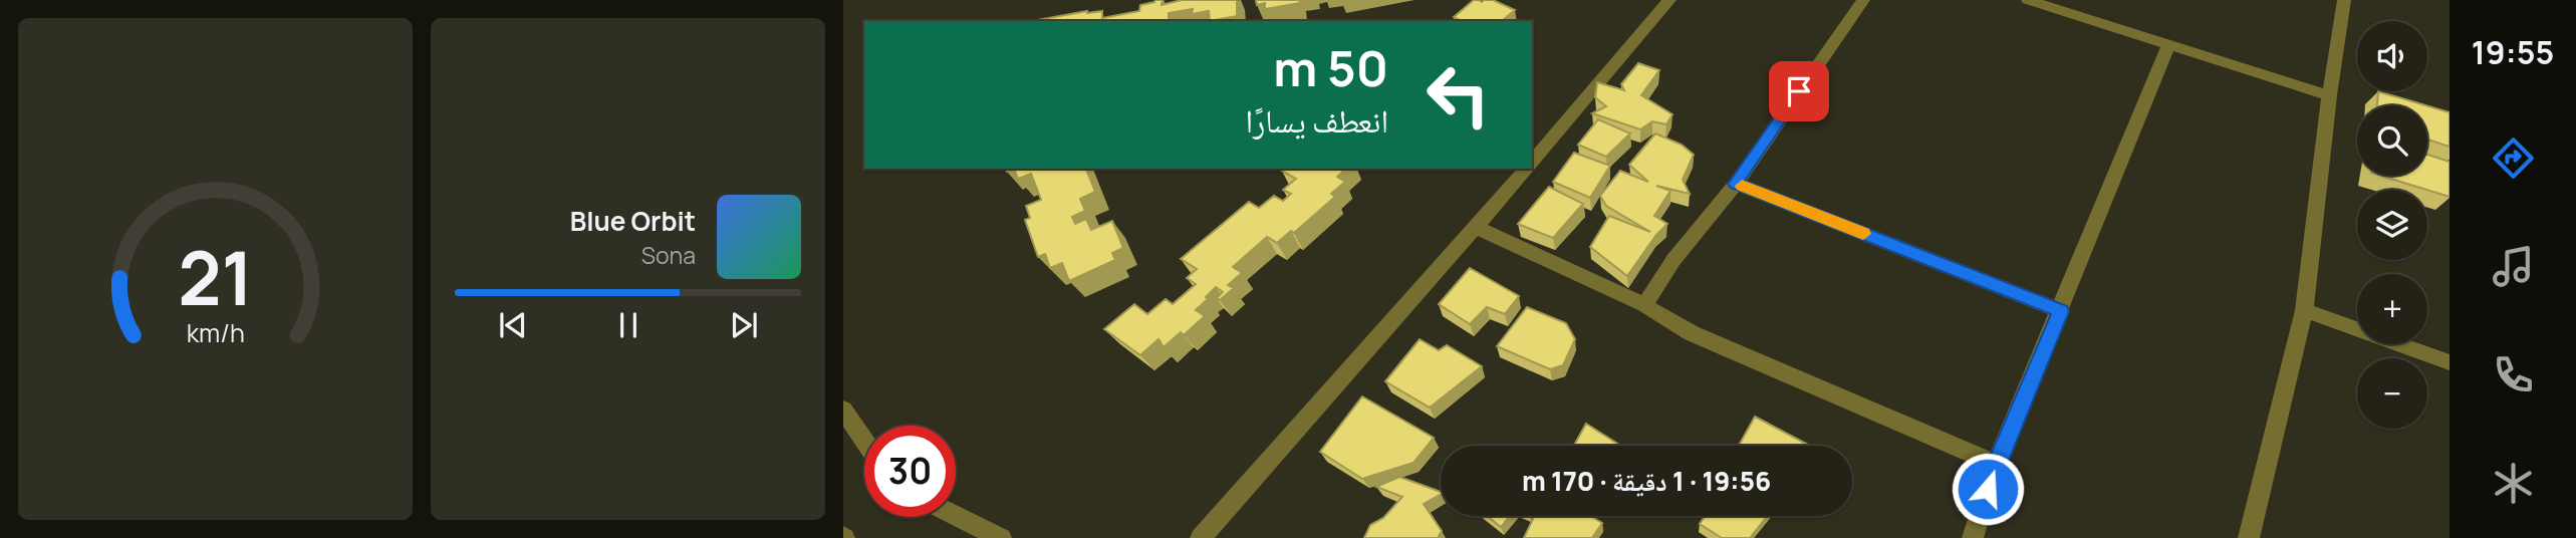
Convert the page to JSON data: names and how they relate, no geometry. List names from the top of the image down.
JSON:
{
  "page": {
    "tabs": "19:55",
    "map_buttons": ["+", "−"],
    "turn": ["50 m", "انعطف يسارًا"],
    "song": ["Blue Orbit", "Sona"],
    "limit": "30",
    "trip": "19:56 · 1 دقيقة · 170 m",
    "gauge": ["21", "km/h"]
  }
}
